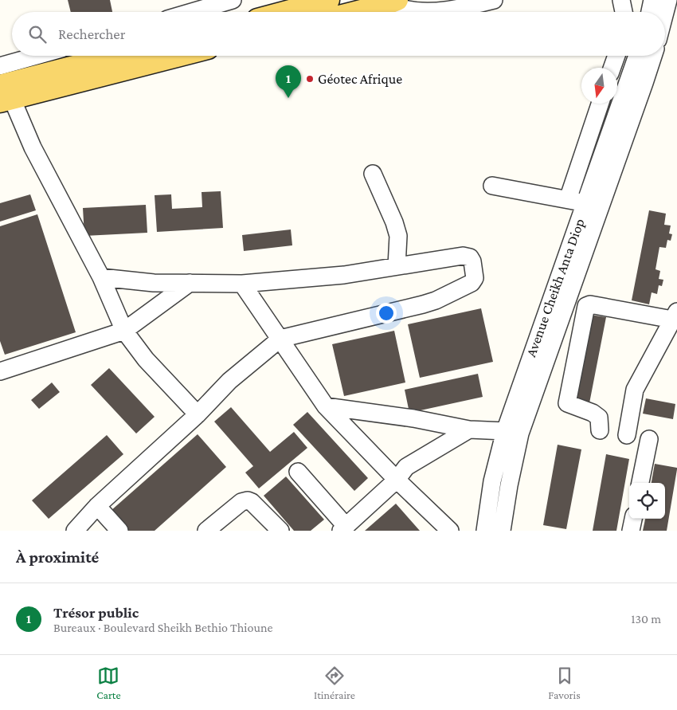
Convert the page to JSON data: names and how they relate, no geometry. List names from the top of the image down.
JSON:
{
  "streets": {
    "street": ["Avenue Cheikh Anta Diop"]
  },
  "places": ["Géotec Afrique"],
  "north": "bottom",
  "page": {
    "search": "Rechercher",
    "pins": "1",
    "heading": "À proximité",
    "list": [
      {
        "mark": "1",
        "name": "Trésor public",
        "note": "Bureaux · Boulevard Sheikh Bethio Thioune",
        "value": "130 m"
      }
    ],
    "nav": ["Carte", "Itinéraire", "Favoris"]
  }
}
